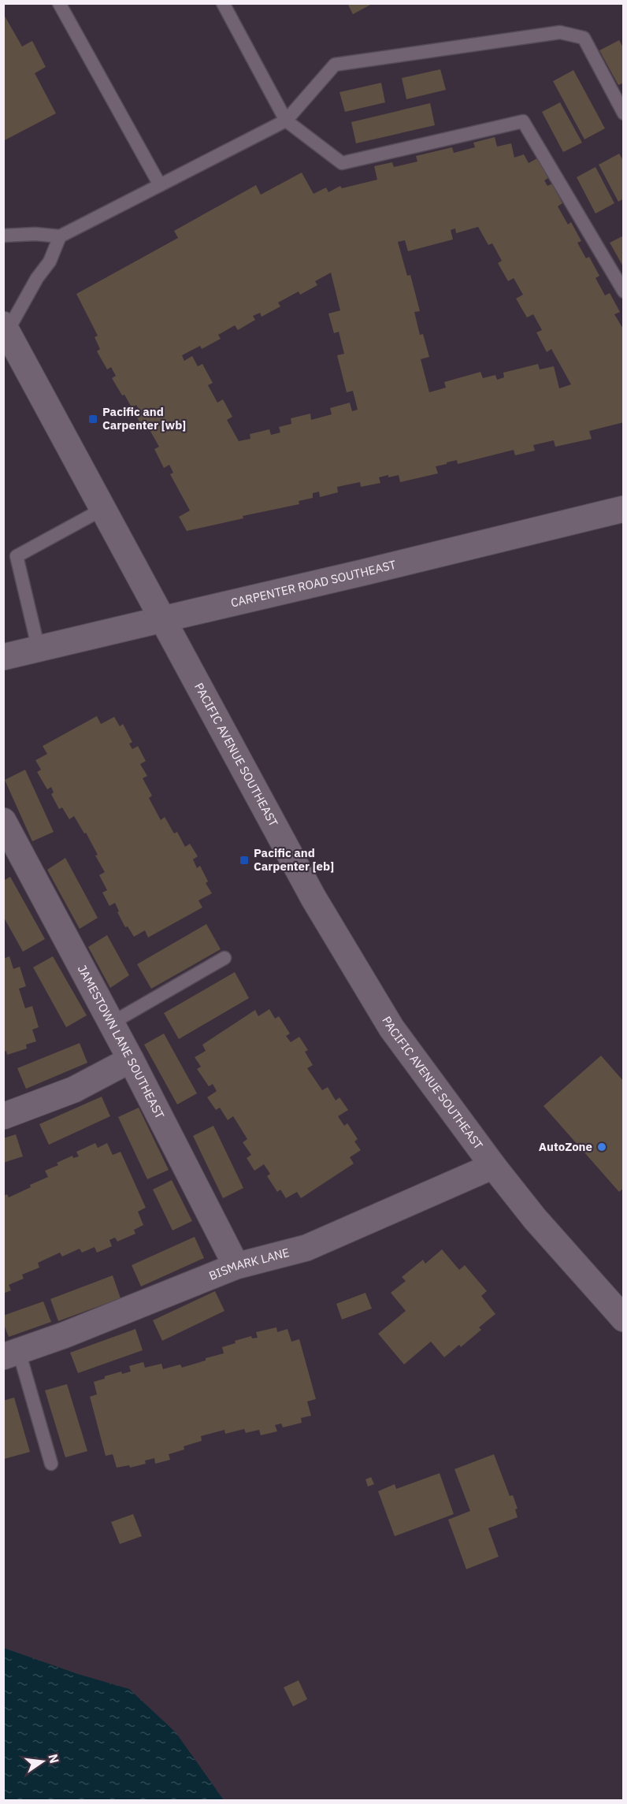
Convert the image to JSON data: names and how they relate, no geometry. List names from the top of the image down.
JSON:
{
  "streets": {
    "main road": [
      "CARPENTER ROAD SOUTHEAST",
      "PACIFIC AVENUE SOUTHEAST",
      "JAMESTOWN LANE SOUTHEAST",
      "BISMARK LANE"
    ]
  },
  "crossings": [
    ["CARPENTER ROAD SOUTHEAST", "PACIFIC AVENUE SOUTHEAST"],
    ["PACIFIC AVENUE SOUTHEAST", "BISMARK LANE"],
    ["JAMESTOWN LANE SOUTHEAST", "BISMARK LANE"]
  ],
  "places": {
    "transit": ["Pacific and Carpenter [wb]", "Pacific and Carpenter [eb]"],
    "other": ["AutoZone"]
  },
  "north": "right"
}
